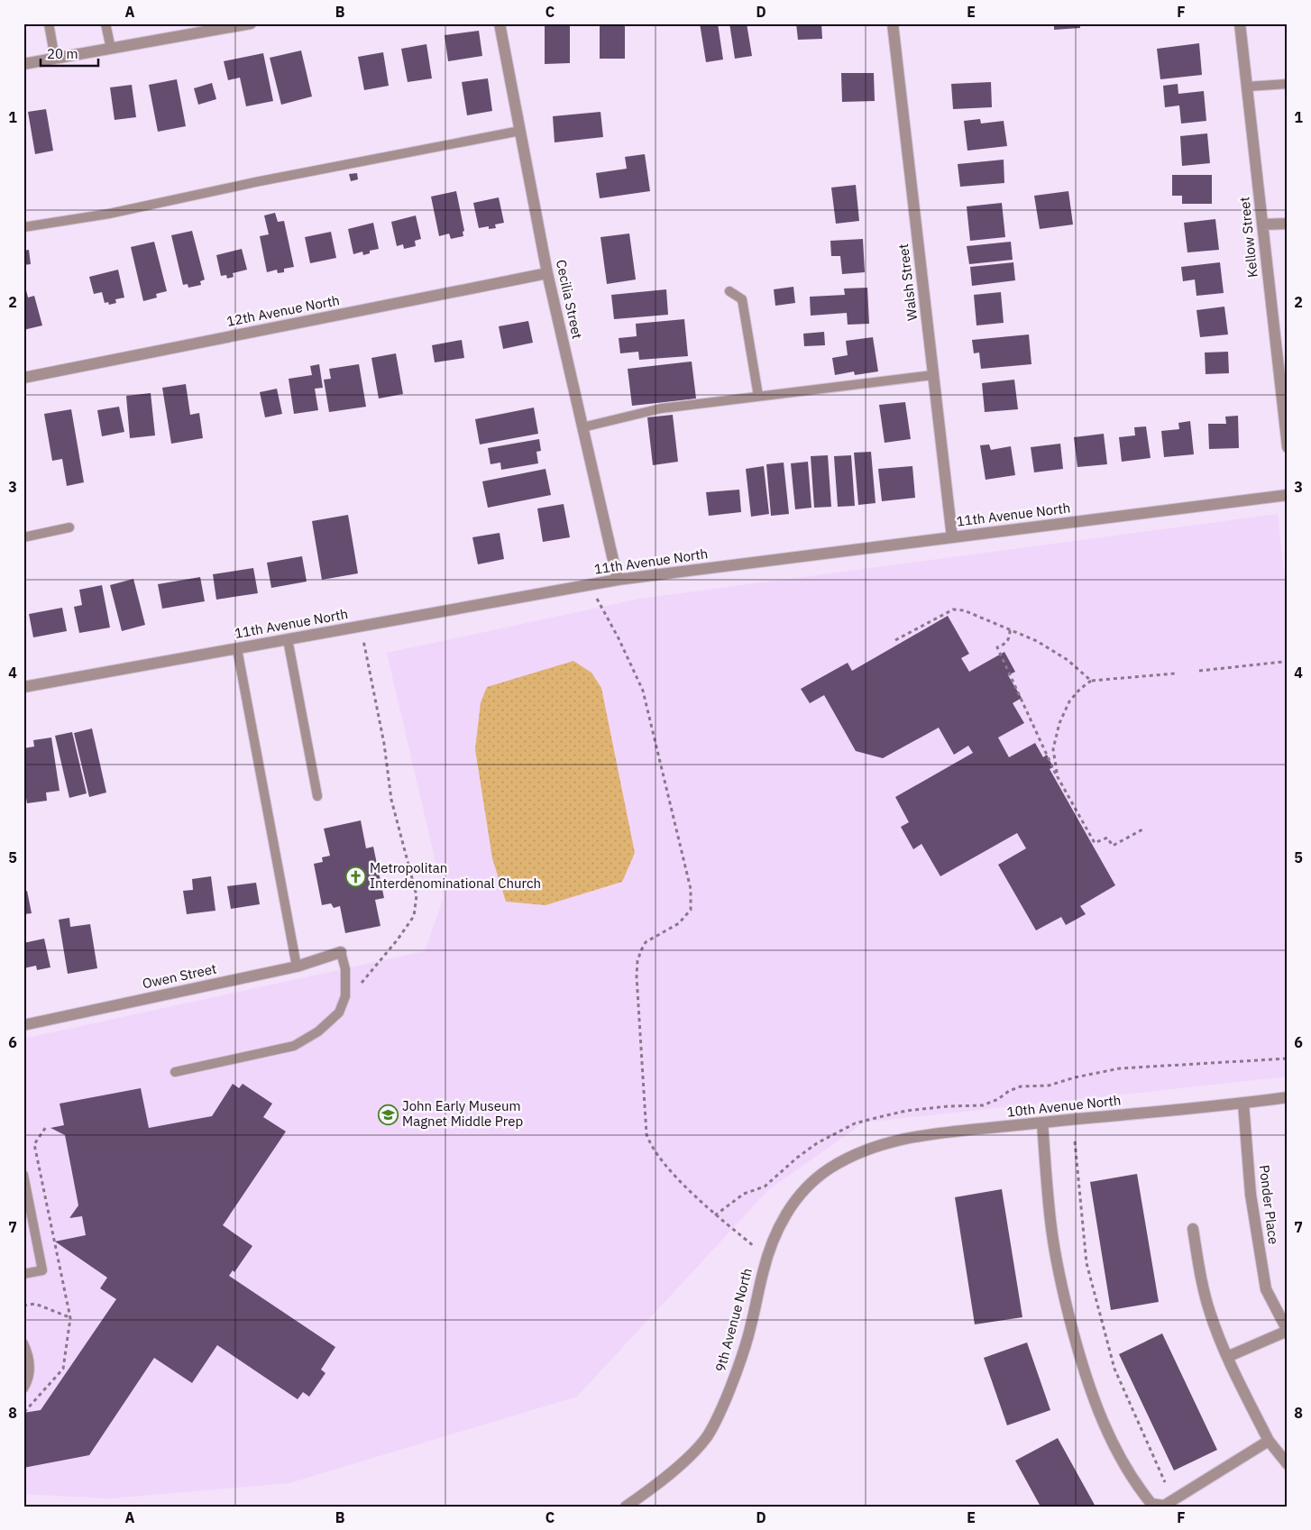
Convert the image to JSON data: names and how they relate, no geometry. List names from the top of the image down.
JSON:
{
  "streets": {
    "street": [
      "Kellow Street",
      "Walsh Street",
      "Cecilia Street",
      "12th Avenue North",
      "11th Avenue North",
      "Owen Street",
      "10th Avenue North",
      "Ponder Place",
      "9th Avenue North"
    ]
  },
  "crossings": [
    ["Walsh Street", "11th Avenue North"],
    ["Cecilia Street", "12th Avenue North"],
    ["Cecilia Street", "11th Avenue North"],
    ["10th Avenue North", "Ponder Place"],
    ["10th Avenue North", "9th Avenue North"]
  ],
  "places": {
    "church": ["Metropolitan Interdenominational Church"],
    "school or university": ["John Early Museum Magnet Middle Prep"]
  },
  "scale_bar": "20 m",
  "grid": {
    "columns": [
      "A",
      "B",
      "C",
      "D",
      "E",
      "F"
    ],
    "rows": [
      "1",
      "2",
      "3",
      "4",
      "5",
      "6",
      "7",
      "8"
    ]
  }
}
